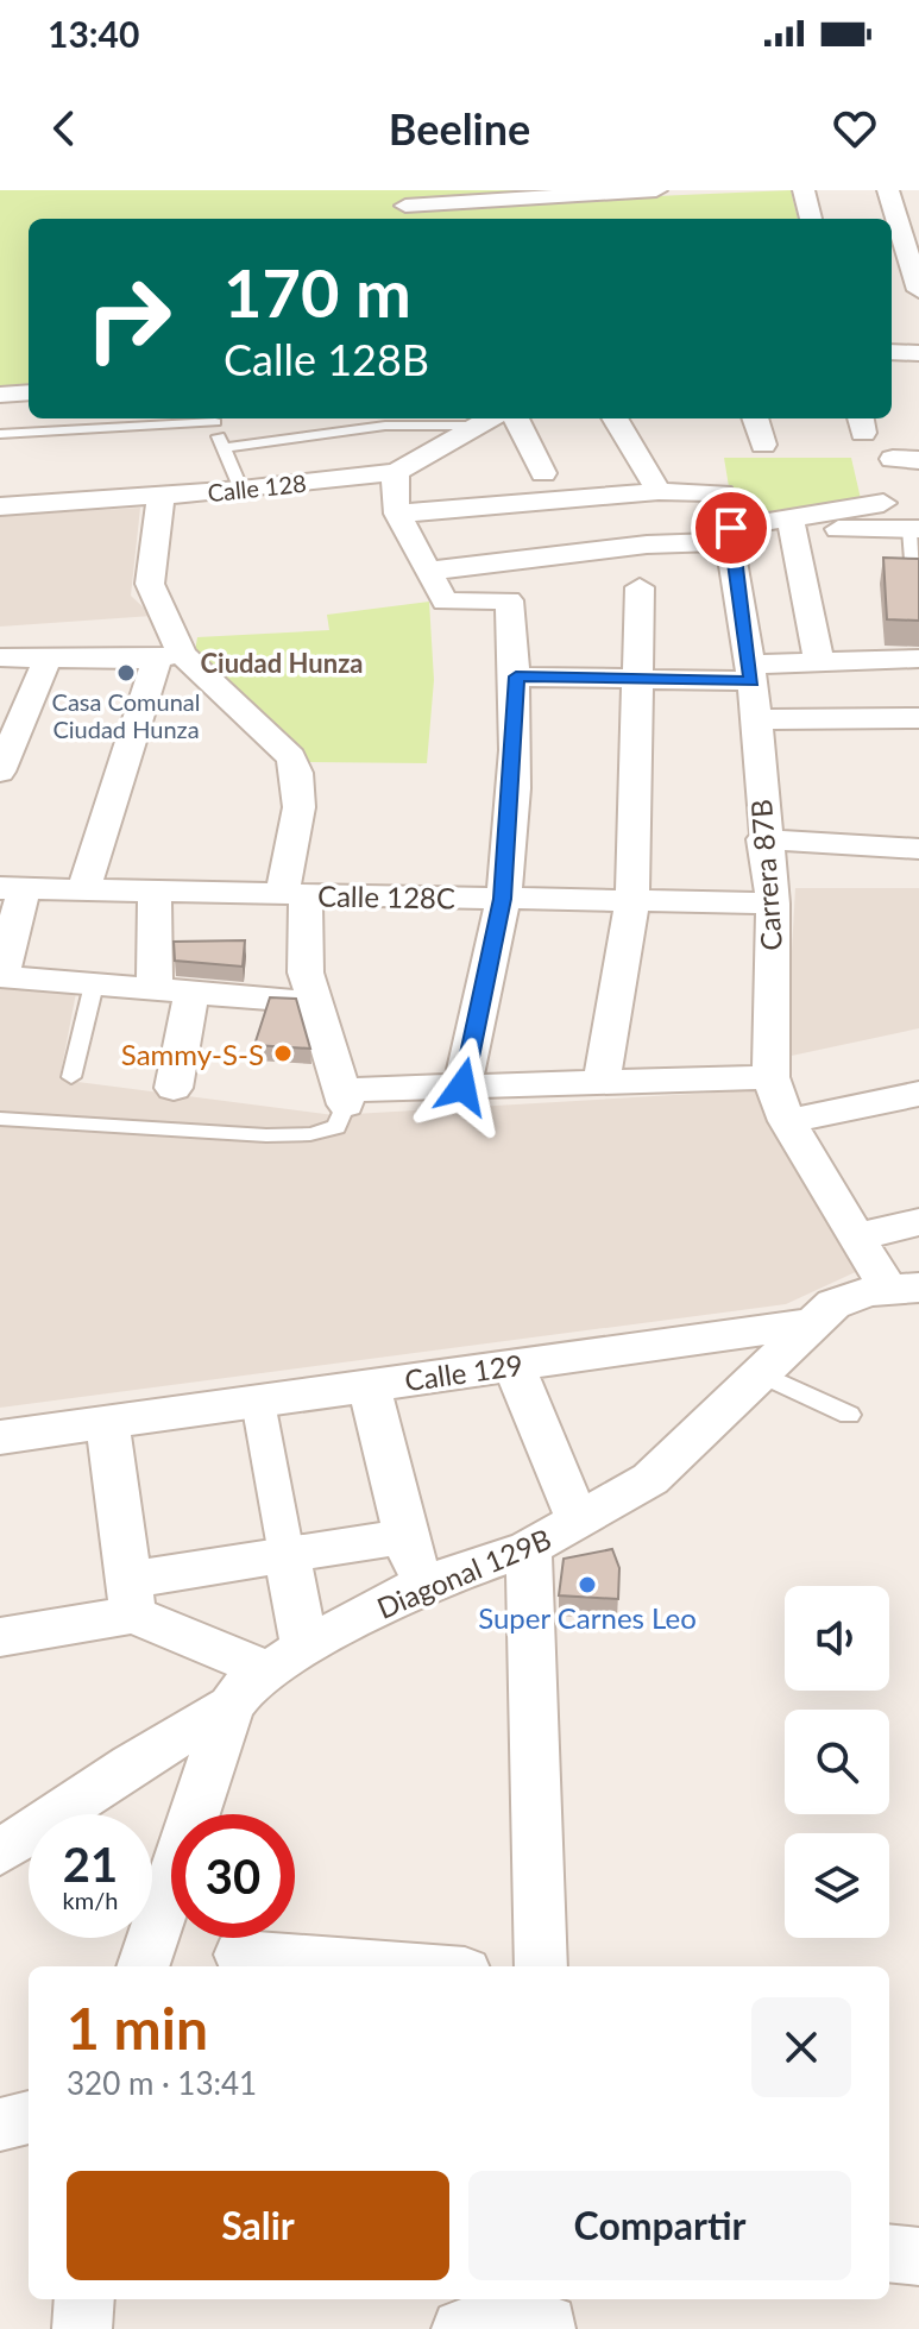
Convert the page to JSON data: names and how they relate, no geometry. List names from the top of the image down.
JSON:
{
  "streets": {
    "street": [
      "Calle 128",
      "Carrera 87B",
      "Calle 128C",
      "Calle 129",
      "Diagonal 129B"
    ]
  },
  "crossings": [
    ["Carrera 87B", "Calle 128C"],
    ["Carrera 87B", "Calle 129"],
    ["Calle 129", "Diagonal 129B"]
  ],
  "districts": ["Ciudad Hunza"],
  "places": ["Casa Comunal Ciudad Hunza", "Sammy-S-S", "Super Carnes Leo"],
  "page": {
    "status": "13:40",
    "header": "Beeline",
    "turn": ["170 m", "Calle 128B"],
    "speed": "21 km/h",
    "limit": "30",
    "heading": ["1 min", "320 m · 13:41"],
    "buttons": ["Salir", "Compartir"]
  }
}
